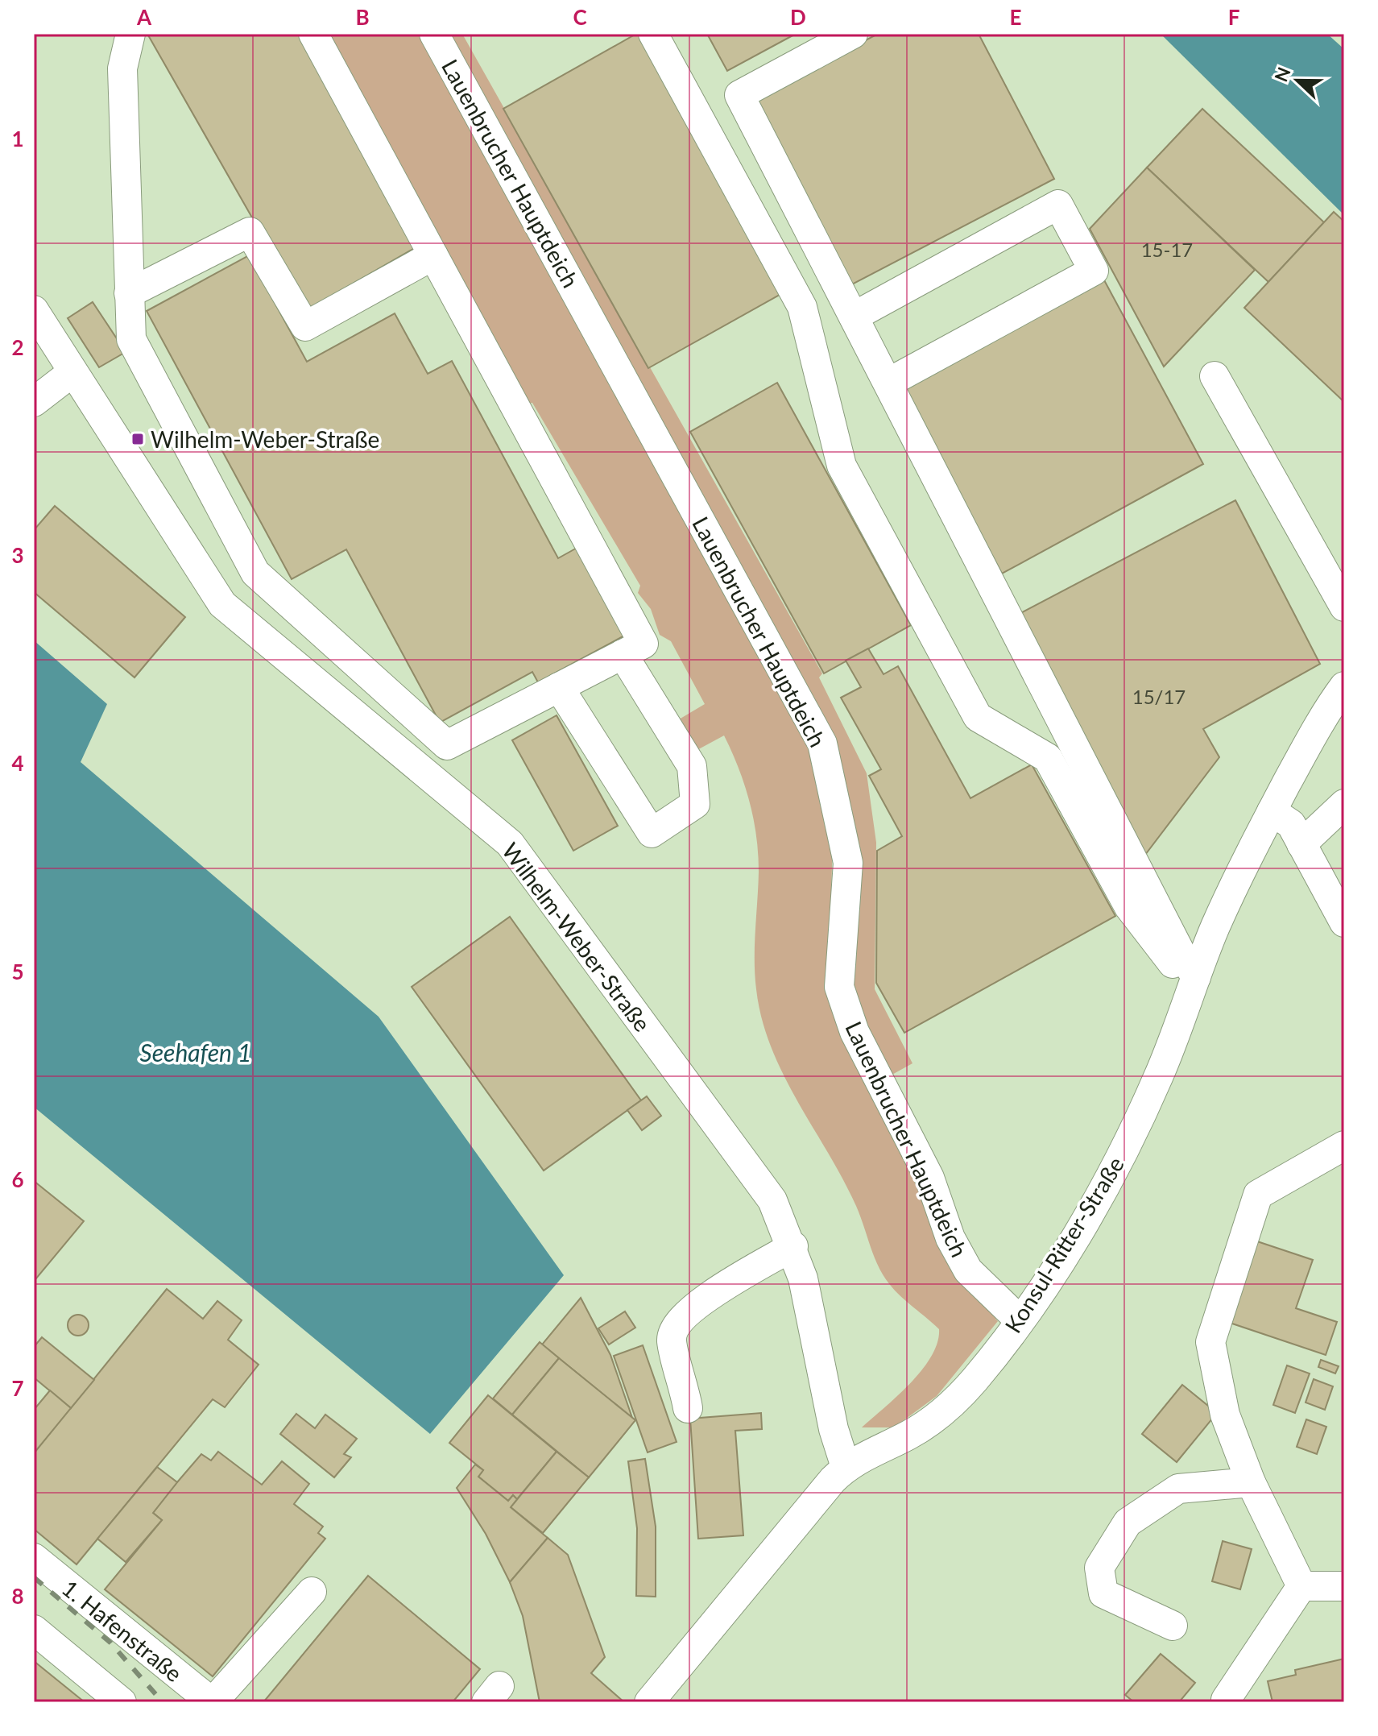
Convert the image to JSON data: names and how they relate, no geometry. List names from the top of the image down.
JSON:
{
  "streets": {
    "street": [
      "Lauenbrucher Hauptdeich",
      "Wilhelm-Weber-Straße",
      "Konsul-Ritter-Straße",
      "1. Hafenstraße"
    ]
  },
  "crossings": [
    ["Lauenbrucher Hauptdeich", "Konsul-Ritter-Straße"],
    ["Wilhelm-Weber-Straße", "Konsul-Ritter-Straße"]
  ],
  "water": ["Seehafen 1"],
  "places": {
    "transit": ["Wilhelm-Weber-Straße"]
  },
  "house_numbers": ["15-17", "15/17"],
  "north": "left",
  "grid": {
    "columns": [
      "A",
      "B",
      "C",
      "D",
      "E",
      "F"
    ],
    "rows": [
      "1",
      "2",
      "3",
      "4",
      "5",
      "6",
      "7",
      "8"
    ]
  }
}
